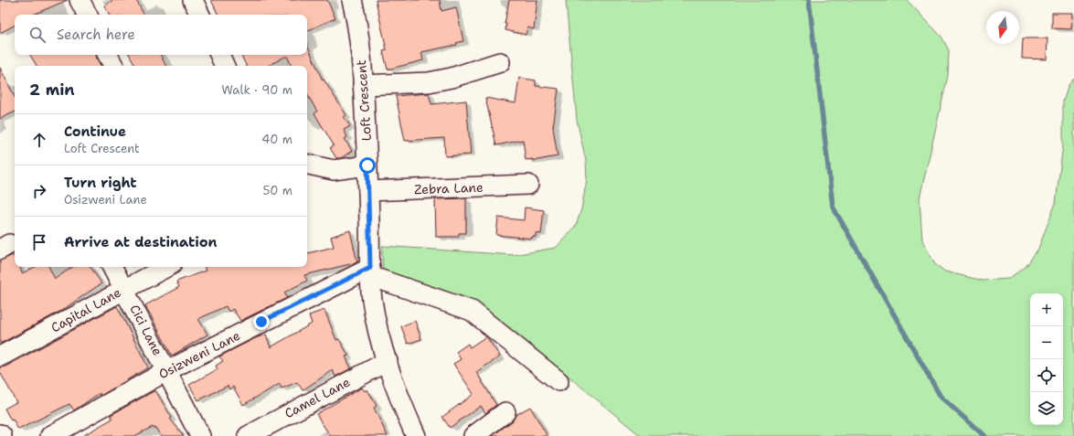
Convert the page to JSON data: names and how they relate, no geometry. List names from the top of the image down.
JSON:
{
  "streets": {
    "street": [
      "Loft Crescent",
      "Zebra Lane",
      "Capital Lane",
      "Cici Lane",
      "Osizweni Lane",
      "Camel Lane"
    ]
  },
  "crossings": [
    ["Loft Crescent", "Zebra Lane"],
    ["Loft Crescent", "Osizweni Lane"],
    ["Loft Crescent", "Camel Lane"],
    ["Capital Lane", "Cici Lane"],
    ["Cici Lane", "Osizweni Lane"]
  ],
  "north": "bottom",
  "page": {
    "search": "Search here",
    "heading": ["2 min", "Walk · 90 m"],
    "list": [
      ["Continue", "Loft Crescent", "40 m"],
      ["Turn right", "Osizweni Lane", "50 m"],
      "Arrive at destination"
    ],
    "map_buttons": ["+", "−"]
  }
}
